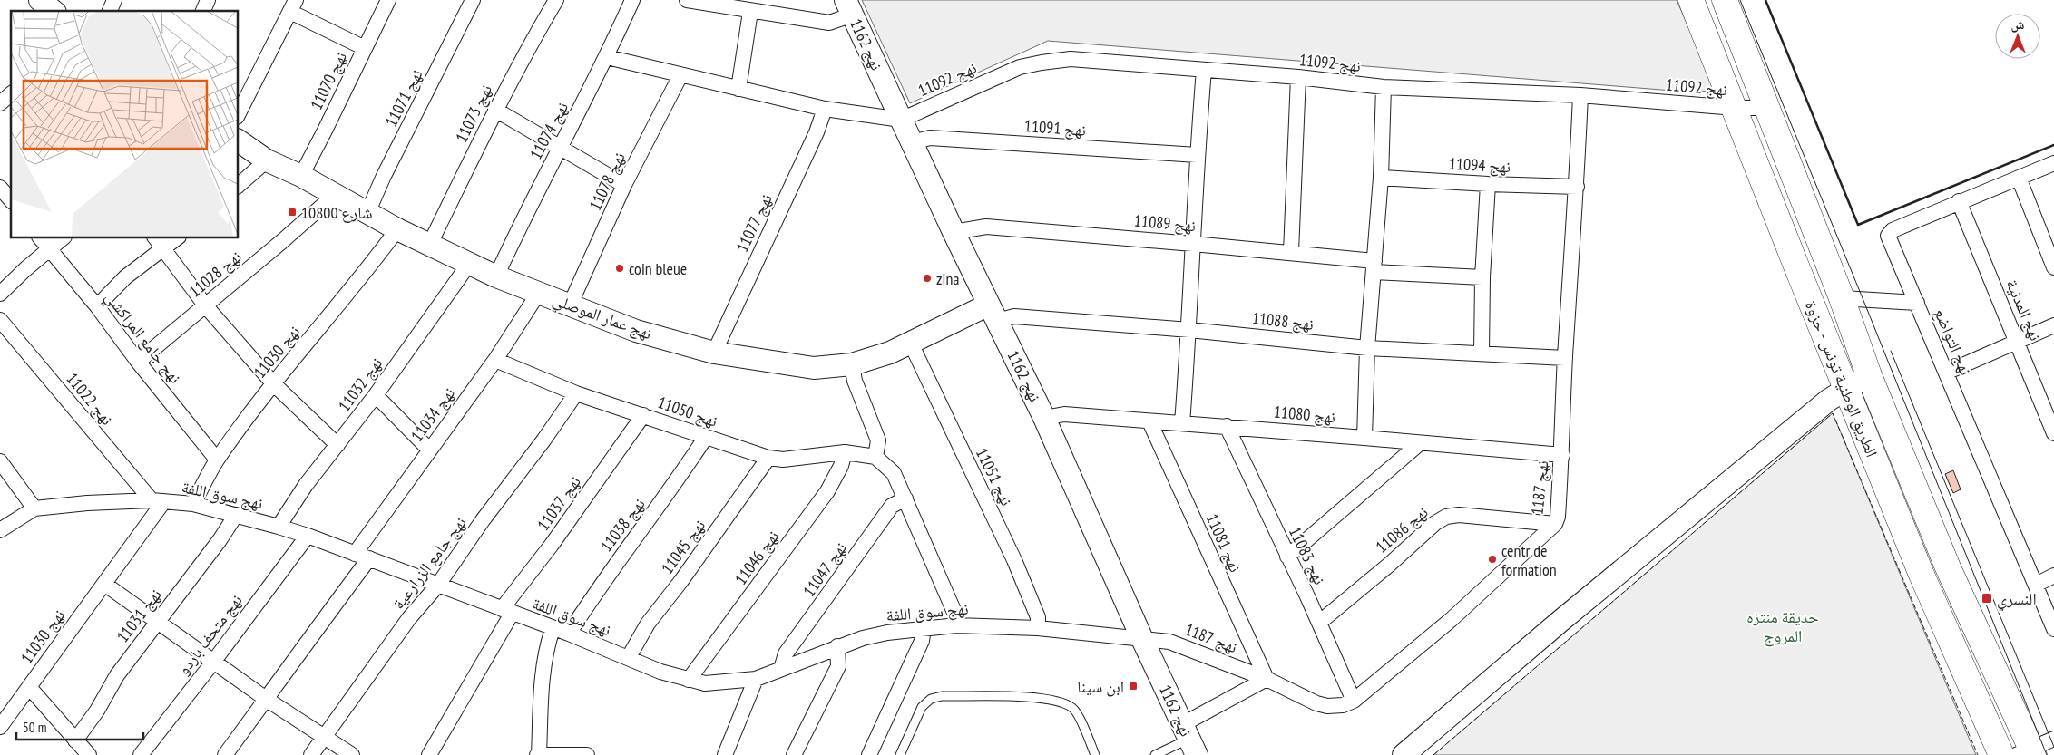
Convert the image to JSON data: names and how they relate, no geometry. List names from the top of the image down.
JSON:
{
  "streets": {
    "highway": ["الطريق الوطنية تونس - حزوة"],
    "street": [
      "نهج 1162",
      "نهج 11092",
      "نهج 11070",
      "نهج 11071",
      "نهج 11073",
      "نهج 11091",
      "نهج 11074",
      "نهج 11094",
      "نهج 11078",
      "نهج 11077",
      "نهج 11089",
      "نهج 11028",
      "نهج المدنية",
      "نهج عمار الموصلي",
      "نهج 11088",
      "نهج جامع المراكشي",
      "نهج التواضع",
      "نهج 11030",
      "نهج 11032",
      "نهج 11022",
      "نهج 11050",
      "نهج 11034",
      "نهج 11080",
      "نهج 11051",
      "نهج 1187",
      "نهج سوق اللفة",
      "نهج 11037",
      "نهج 11038",
      "نهج 11086",
      "نهج 11081",
      "نهج 11045",
      "نهج 11083",
      "نهج 11046",
      "نهج جامع الزرارعية",
      "نهج 11047",
      "نهج 11031",
      "نهج متحف باردو"
    ]
  },
  "crossings": [
    ["نهج 1162", "نهج 11092"],
    ["نهج 1162", "نهج 11091"],
    ["نهج 1162", "نهج 11089"],
    ["نهج 1162", "نهج عمار الموصلي"],
    ["نهج 1162", "نهج 11088"],
    ["نهج 1162", "نهج 11080"],
    ["نهج 1162", "نهج 1187"],
    ["نهج 1162", "نهج سوق اللفة"],
    ["نهج 11092", "الطريق الوطنية تونس - حزوة"],
    ["نهج 11092", "نهج 1187"],
    ["نهج 11070", "نهج عمار الموصلي"],
    ["نهج 11071", "نهج عمار الموصلي"],
    ["نهج 11073", "نهج عمار الموصلي"],
    ["نهج 11074", "نهج عمار الموصلي"],
    ["نهج 11094", "نهج 1187"],
    ["نهج 11078", "نهج عمار الموصلي"],
    ["نهج 11077", "نهج عمار الموصلي"],
    ["نهج 11028", "نهج عمار الموصلي"],
    ["نهج 11028", "نهج جامع المراكشي"],
    ["نهج المدنية", "نهج التواضع"],
    ["نهج عمار الموصلي", "نهج 11088"],
    ["نهج عمار الموصلي", "نهج 11030"],
    ["نهج عمار الموصلي", "نهج 11032"],
    ["نهج عمار الموصلي", "نهج 11034"],
    ["نهج عمار الموصلي", "نهج 11051"],
    ["نهج 11088", "نهج 1187"],
    ["نهج جامع المراكشي", "نهج 11030"],
    ["نهج 11030", "نهج 11022"],
    ["نهج 11030", "نهج سوق اللفة"],
    ["نهج 11032", "نهج سوق اللفة"],
    ["نهج 11022", "نهج سوق اللفة"],
    ["نهج 11050", "نهج 11034"],
    ["نهج 11050", "نهج 11037"],
    ["نهج 11050", "نهج 11038"],
    ["نهج 11050", "نهج 11045"],
    ["نهج 11050", "نهج 11046"],
    ["نهج 11050", "نهج جامع الزرارعية"],
    ["نهج 11034", "نهج سوق اللفة"],
    ["نهج 11080", "نهج 1187"],
    ["نهج 11080", "نهج 11081"],
    ["نهج 11080", "نهج 11083"],
    ["نهج 11051", "نهج سوق اللفة"],
    ["نهج 1187", "نهج سوق اللفة"],
    ["نهج 1187", "نهج 11086"],
    ["نهج 1187", "نهج 11081"],
    ["نهج 1187", "نهج 11083"],
    ["نهج سوق اللفة", "نهج 11037"],
    ["نهج سوق اللفة", "نهج 11038"],
    ["نهج سوق اللفة", "نهج 11045"],
    ["نهج سوق اللفة", "نهج 11046"],
    ["نهج سوق اللفة", "نهج جامع الزرارعية"],
    ["نهج سوق اللفة", "نهج 11047"],
    ["نهج سوق اللفة", "نهج 11031"],
    ["نهج سوق اللفة", "نهج متحف باردو"],
    ["نهج 11086", "نهج 11083"]
  ],
  "parks": ["حديقة منتزه المروج"],
  "places": {
    "transit": ["10800 شارع", "النسري", "ابن سينا"],
    "other": ["coin bleue", "zina", "centr de formation"]
  },
  "scale_bar": "50 m",
  "north": "top"
}
